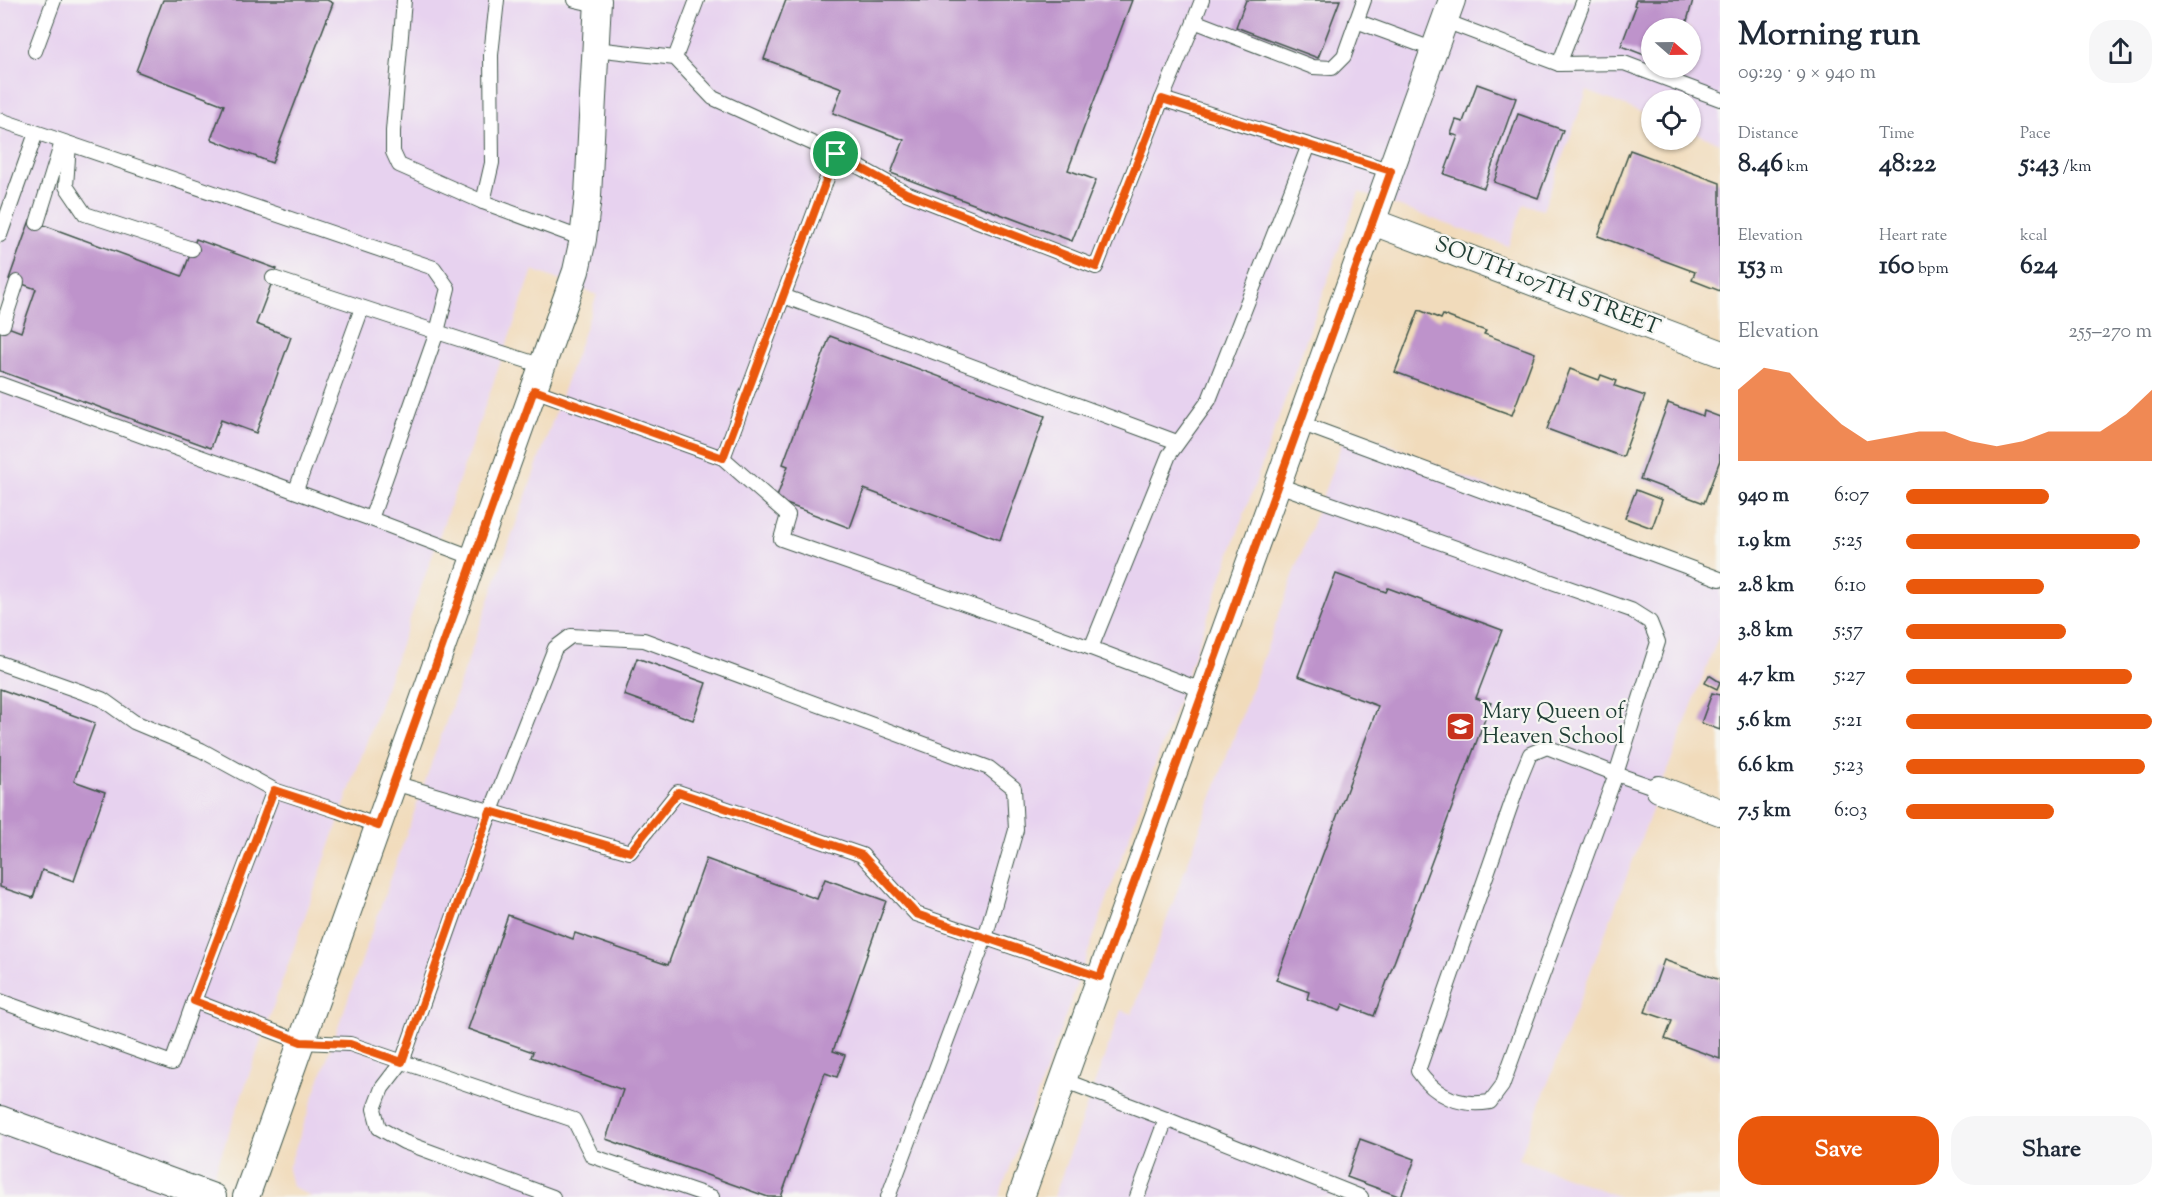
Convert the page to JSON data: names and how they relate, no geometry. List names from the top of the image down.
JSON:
{
  "streets": {
    "street": ["SOUTH 107TH STREET"]
  },
  "places": {
    "school or university": ["Mary Queen of Heaven School"]
  },
  "north": "right",
  "page": {
    "heading": ["Morning run", "09:29 · 9 × 940 m"],
    "stats": [
      ["Distance", "8.46 km"],
      ["Time", "48:22"],
      ["Pace", "5:43 /km"],
      ["Elevation", "153 m"],
      ["Heart rate", "160 bpm"],
      ["kcal", "624"]
    ],
    "chart": ["Elevation", "255–270 m"],
    "list": [
      {
        "name": "940 m",
        "note": "6:07"
      },
      {
        "name": "1.9 km",
        "note": "5:25"
      },
      {
        "name": "2.8 km",
        "note": "6:10"
      },
      {
        "name": "3.8 km",
        "note": "5:57"
      },
      {
        "name": "4.7 km",
        "note": "5:27"
      },
      {
        "name": "5.6 km",
        "note": "5:21"
      },
      {
        "name": "6.6 km",
        "note": "5:23"
      },
      {
        "name": "7.5 km",
        "note": "6:03"
      }
    ],
    "buttons": ["Save", "Share"]
  }
}
